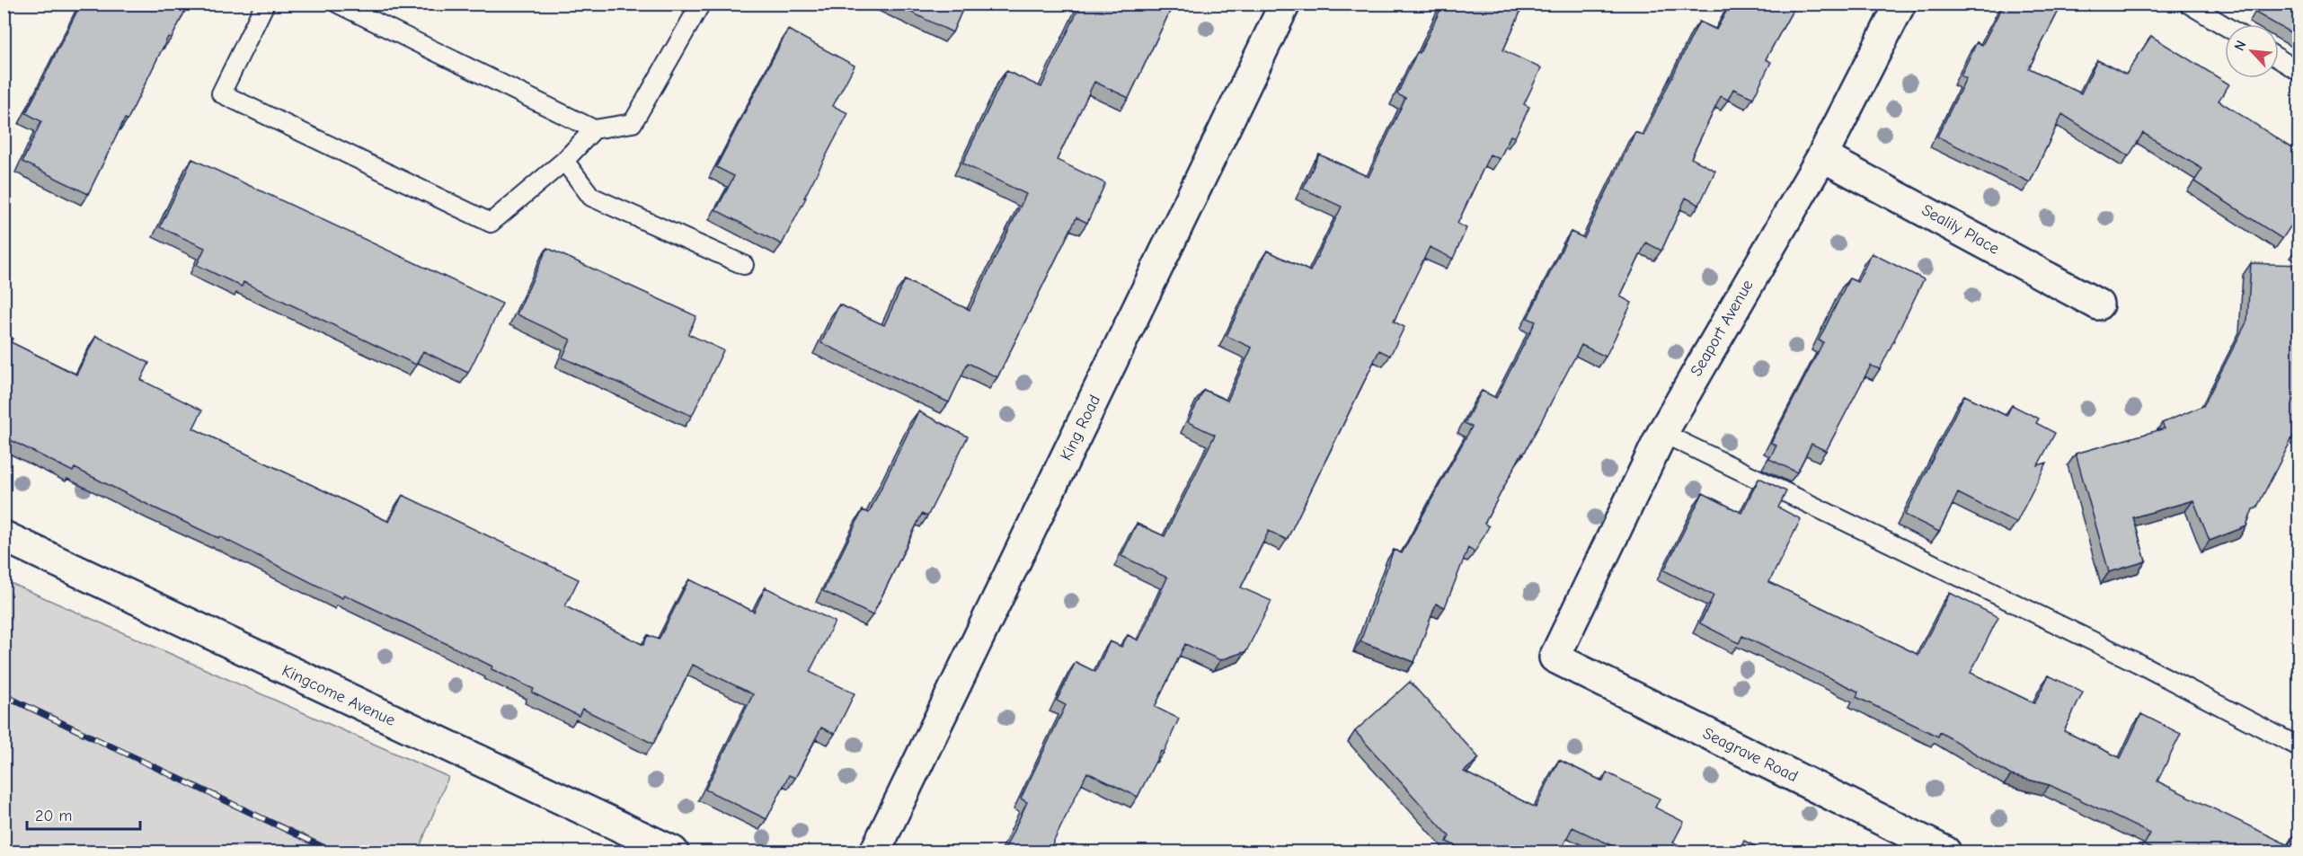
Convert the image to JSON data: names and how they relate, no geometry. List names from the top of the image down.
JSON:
{
  "streets": {
    "street": [
      "Sealily Place",
      "Seaport Avenue",
      "King Road",
      "Kingcome Avenue",
      "Seagrave Road"
    ]
  },
  "crossings": [
    ["Sealily Place", "Seaport Avenue"],
    ["Seaport Avenue", "Seagrave Road"]
  ],
  "scale_bar": "20 m",
  "north": "top left"
}
